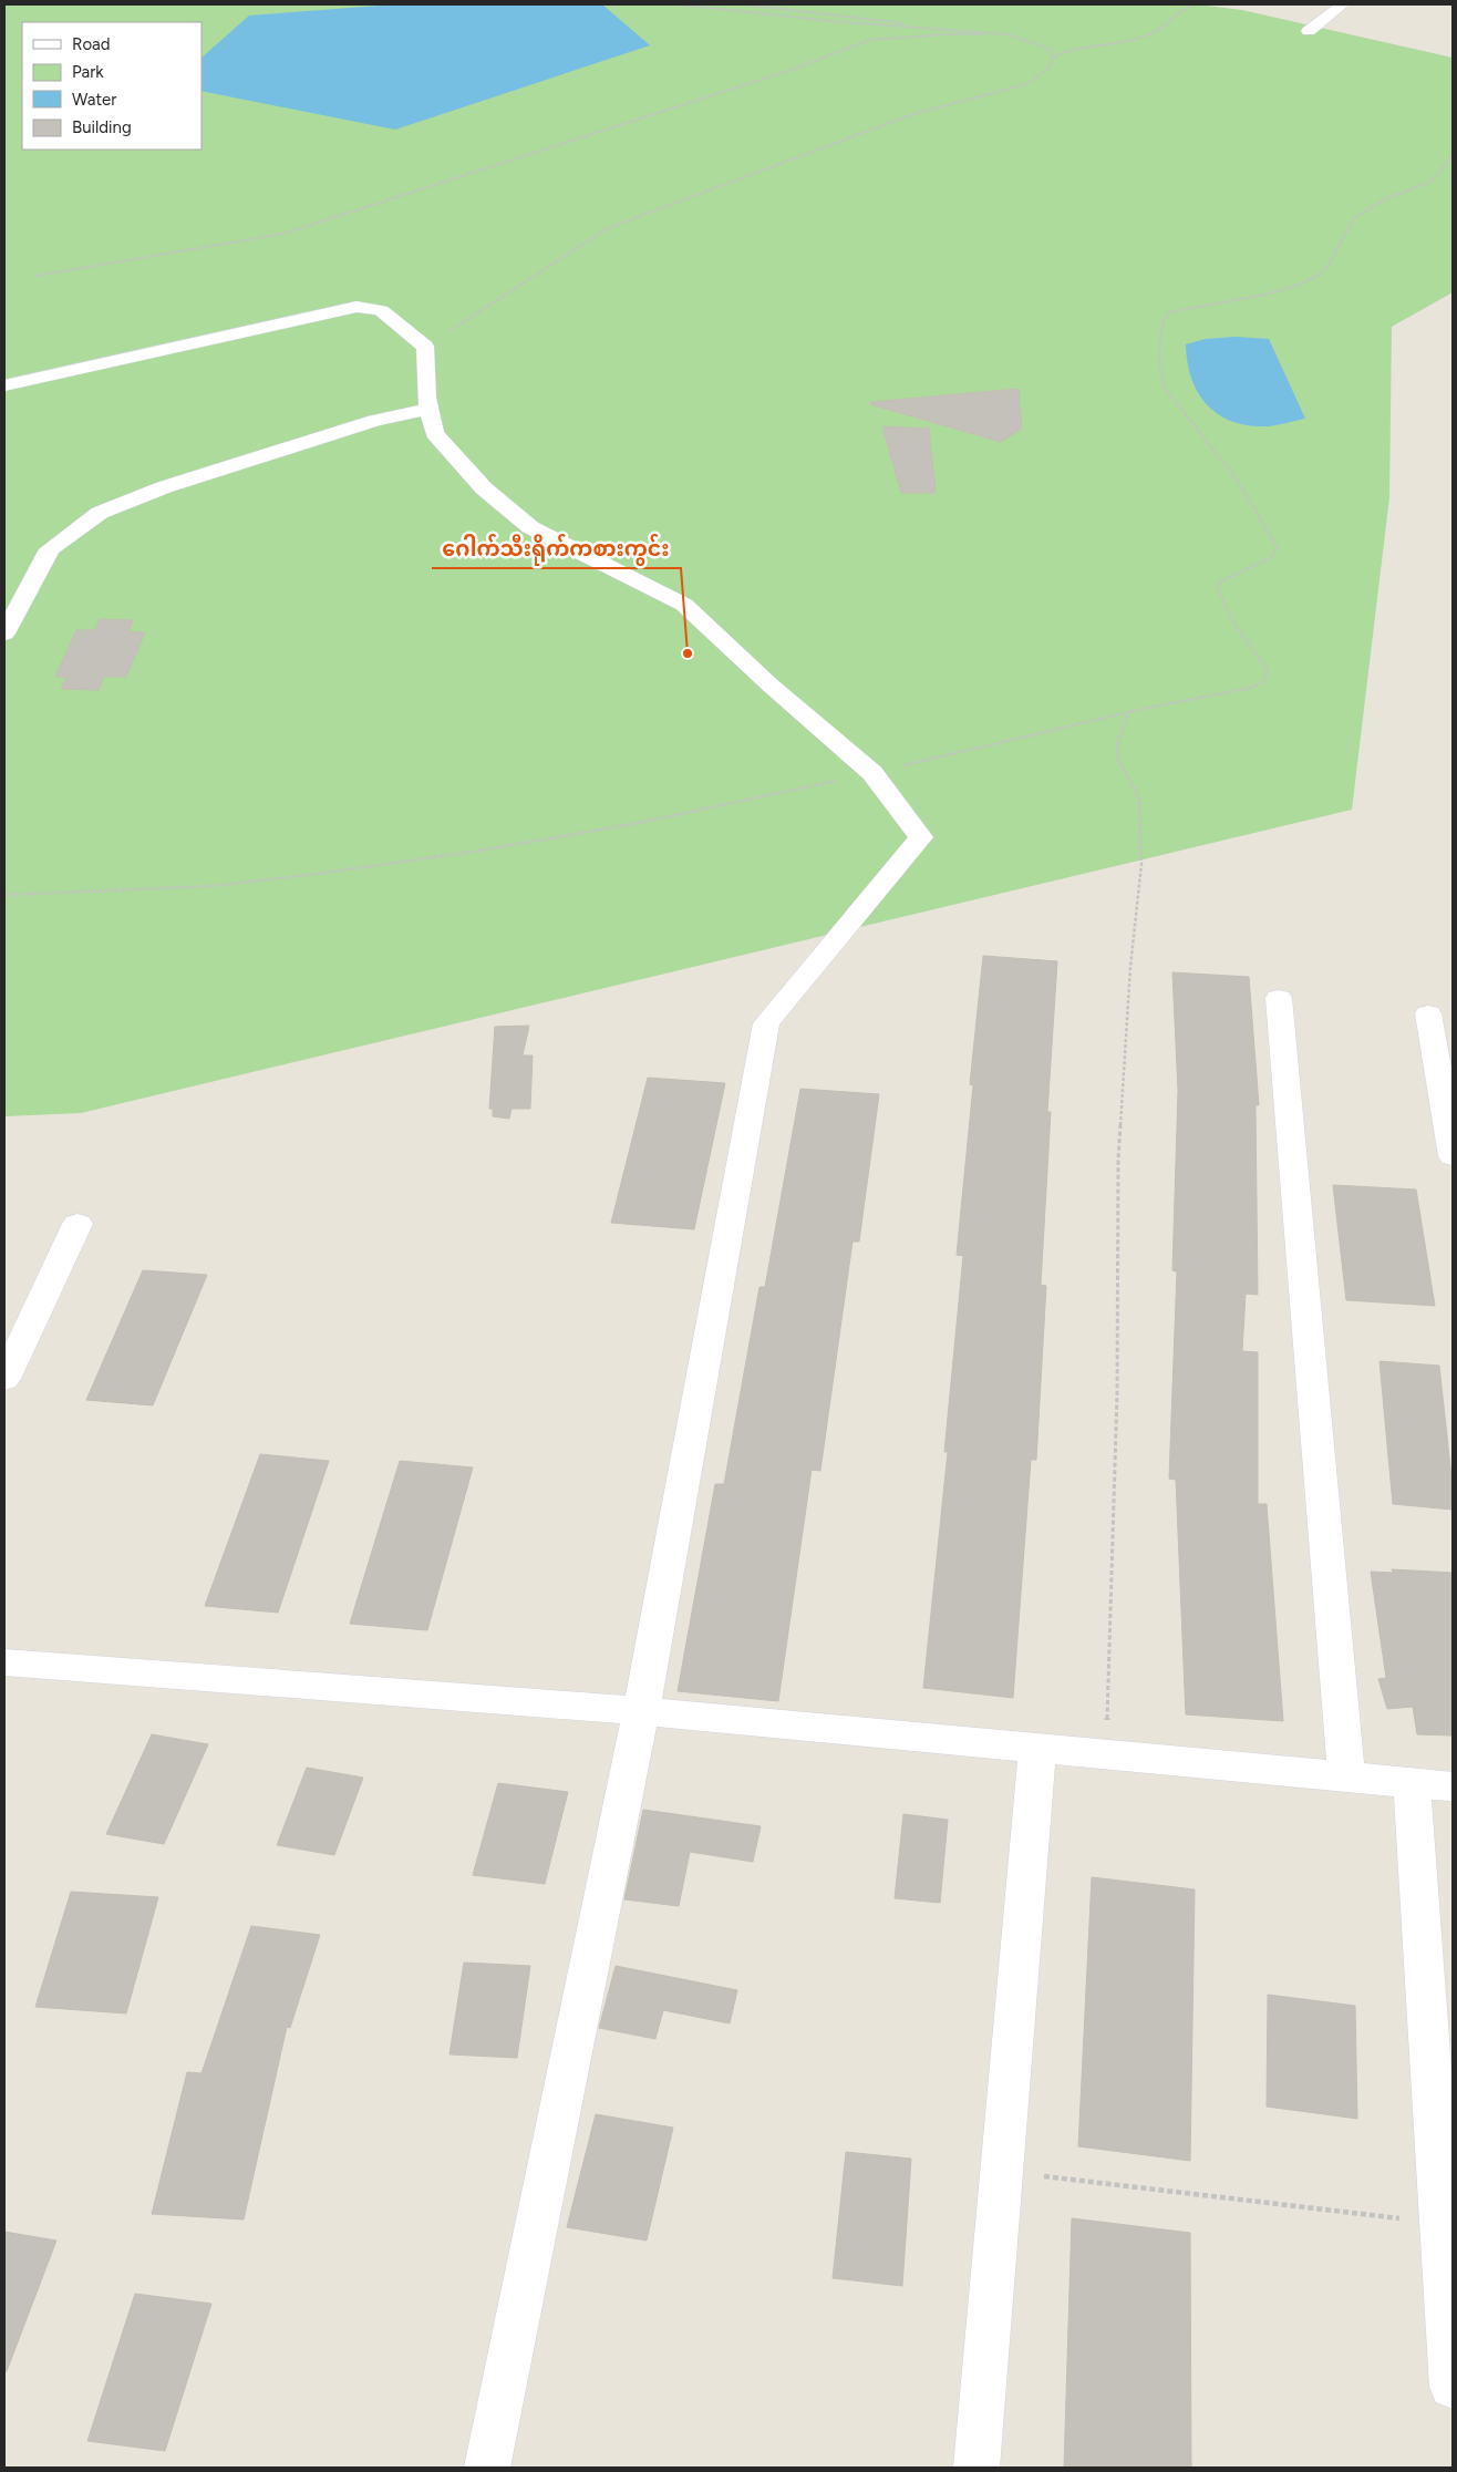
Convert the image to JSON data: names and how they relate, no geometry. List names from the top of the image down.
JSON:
{
  "places": ["ဂေါက်သီးရိုက်ကစားကွင်း"],
  "legend": [
    "Road",
    "Park",
    "Water",
    "Building"
  ]
}
